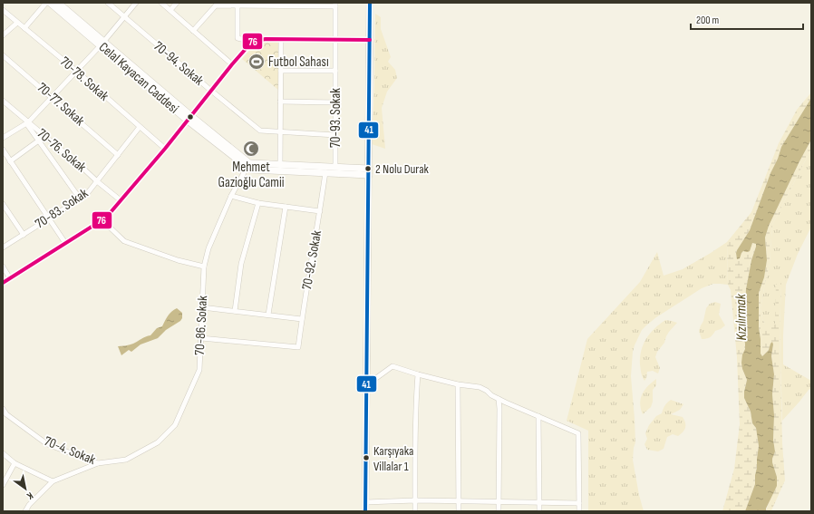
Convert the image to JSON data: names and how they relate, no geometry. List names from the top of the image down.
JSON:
{
  "streets": {
    "street": [
      "70-94. Sokak",
      "Celal Kayacan Caddesi",
      "70-78. Sokak",
      "70-77. Sokak",
      "70-93. Sokak",
      "70-76. Sokak",
      "70-83. Sokak",
      "70-92. Sokak",
      "70-86. Sokak",
      "70-4. Sokak"
    ]
  },
  "crossings": [
    ["70-94. Sokak", "70-93. Sokak"],
    ["Celal Kayacan Caddesi", "70-86. Sokak"],
    ["70-78. Sokak", "70-83. Sokak"],
    ["70-77. Sokak", "70-83. Sokak"],
    ["70-76. Sokak", "70-83. Sokak"],
    ["70-92. Sokak", "70-86. Sokak"],
    ["70-86. Sokak", "70-4. Sokak"]
  ],
  "water": ["Kızılırmak"],
  "places": {
    "sports": ["Futbol Sahası"],
    "mosque": ["Mehmet Gazioğlu Camii"],
    "other": ["2 Nolu Durak", "Karşıyaka Villalar 1"]
  },
  "lines": ["transit line 41", "transit line 76"],
  "scale_bar": "200 m",
  "north": "bottom right"
}
